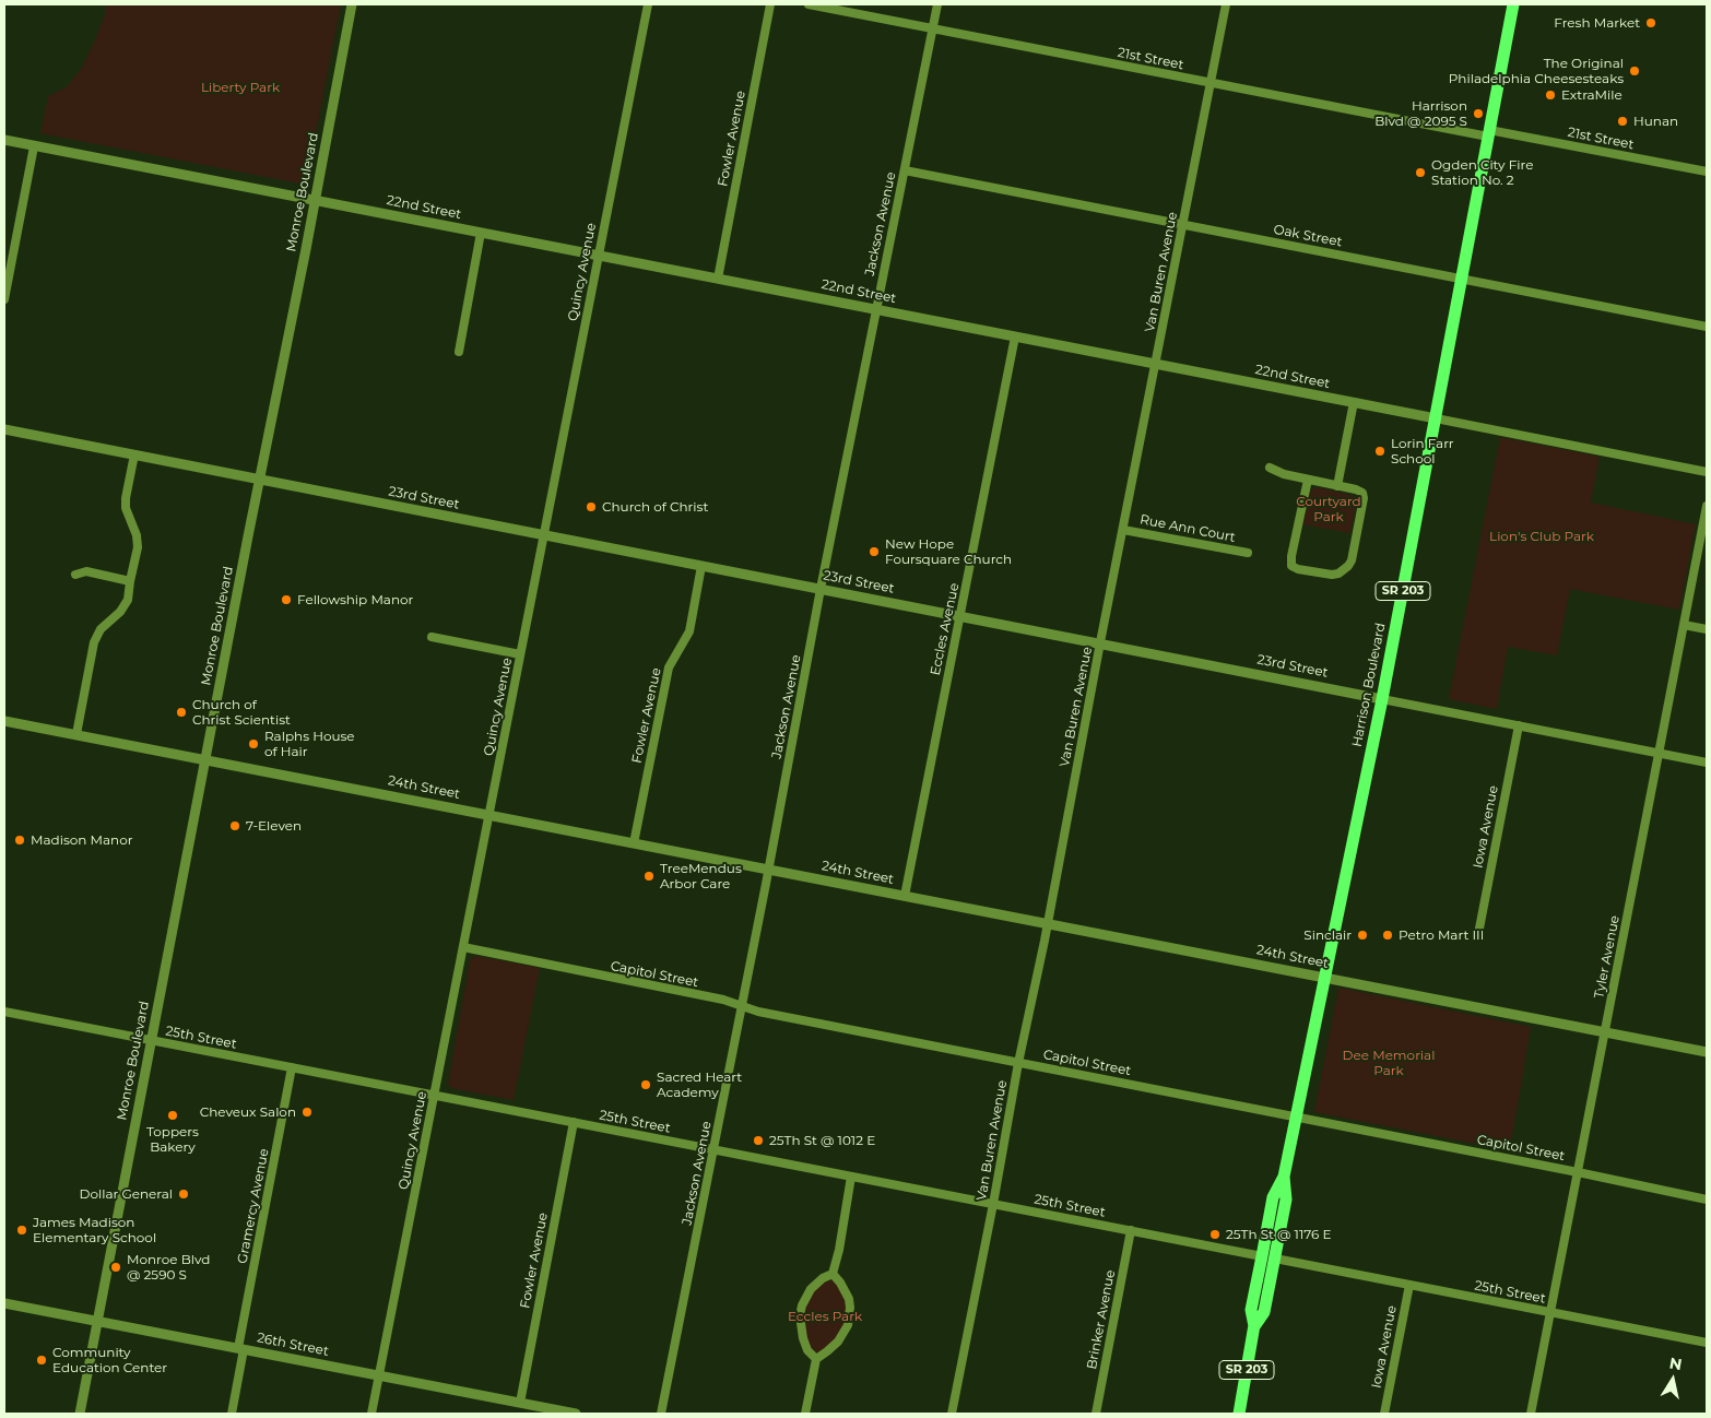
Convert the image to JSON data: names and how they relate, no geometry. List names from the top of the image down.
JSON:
{
  "streets": {
    "main road": ["SR 203", "Harrison Boulevard"],
    "street": [
      "21st Street",
      "Fowler Avenue",
      "Monroe Boulevard",
      "22nd Street",
      "Jackson Avenue",
      "Oak Street",
      "Quincy Avenue",
      "Van Buren Avenue",
      "23rd Street",
      "Rue Ann Court",
      "Eccles Avenue",
      "24th Street",
      "Iowa Avenue",
      "Tyler Avenue",
      "Capitol Street",
      "25th Street",
      "Gramercy Avenue",
      "Brinker Avenue",
      "26th Street"
    ]
  },
  "crossings": [
    ["21st Street", "Jackson Avenue"],
    ["21st Street", "Van Buren Avenue"],
    ["21st Street", "Harrison Boulevard"],
    ["Fowler Avenue", "22nd Street"],
    ["Fowler Avenue", "23rd Street"],
    ["Fowler Avenue", "24th Street"],
    ["Fowler Avenue", "25th Street"],
    ["Fowler Avenue", "26th Street"],
    ["Monroe Boulevard", "22nd Street"],
    ["Monroe Boulevard", "23rd Street"],
    ["Monroe Boulevard", "24th Street"],
    ["Monroe Boulevard", "25th Street"],
    ["Monroe Boulevard", "26th Street"],
    ["22nd Street", "Jackson Avenue"],
    ["22nd Street", "Quincy Avenue"],
    ["22nd Street", "Van Buren Avenue"],
    ["22nd Street", "Eccles Avenue"],
    ["22nd Street", "Harrison Boulevard"],
    ["Jackson Avenue", "Oak Street"],
    ["Jackson Avenue", "23rd Street"],
    ["Jackson Avenue", "24th Street"],
    ["Jackson Avenue", "Capitol Street"],
    ["Jackson Avenue", "25th Street"],
    ["Oak Street", "Van Buren Avenue"],
    ["Oak Street", "Harrison Boulevard"],
    ["Quincy Avenue", "23rd Street"],
    ["Quincy Avenue", "24th Street"],
    ["Quincy Avenue", "Capitol Street"],
    ["Quincy Avenue", "25th Street"],
    ["Quincy Avenue", "26th Street"],
    ["Van Buren Avenue", "23rd Street"],
    ["Van Buren Avenue", "Rue Ann Court"],
    ["Van Buren Avenue", "24th Street"],
    ["Van Buren Avenue", "Capitol Street"],
    ["Van Buren Avenue", "25th Street"],
    ["23rd Street", "Eccles Avenue"],
    ["23rd Street", "Harrison Boulevard"],
    ["23rd Street", "Iowa Avenue"],
    ["23rd Street", "Tyler Avenue"],
    ["SR 203", "Harrison Boulevard"],
    ["SR 203", "25th Street"],
    ["Eccles Avenue", "24th Street"],
    ["Harrison Boulevard", "24th Street"],
    ["Harrison Boulevard", "Capitol Street"],
    ["Harrison Boulevard", "25th Street"],
    ["24th Street", "Tyler Avenue"],
    ["Iowa Avenue", "25th Street"],
    ["Tyler Avenue", "Capitol Street"],
    ["Tyler Avenue", "25th Street"],
    ["25th Street", "Gramercy Avenue"],
    ["25th Street", "Brinker Avenue"],
    ["Gramercy Avenue", "26th Street"]
  ],
  "parks": [
    "Liberty Park",
    "Courtyard Park",
    "Lion's Club Park",
    "Dee Memorial Park",
    "Eccles Park"
  ],
  "places": [
    "Fresh Market",
    "The Original Philadelphia Cheesesteaks",
    "ExtraMile",
    "Harrison Blvd @ 2095 S",
    "Hunan",
    "Ogden City Fire Station No. 2",
    "Lorin Farr School",
    "Church of Christ",
    "New Hope Foursquare Church",
    "Fellowship Manor",
    "Church of Christ Scientist",
    "Ralphs House of Hair",
    "7-Eleven",
    "Madison Manor",
    "TreeMendus Arbor Care",
    "Sinclair",
    "Petro Mart III",
    "Sacred Heart Academy",
    "Cheveux Salon",
    "Toppers Bakery",
    "25Th St @ 1012 E",
    "Dollar General",
    "James Madison Elementary School",
    "25Th St @ 1176 E",
    "Monroe Blvd @ 2590 S",
    "Community Education Center"
  ],
  "north": "top"
}
